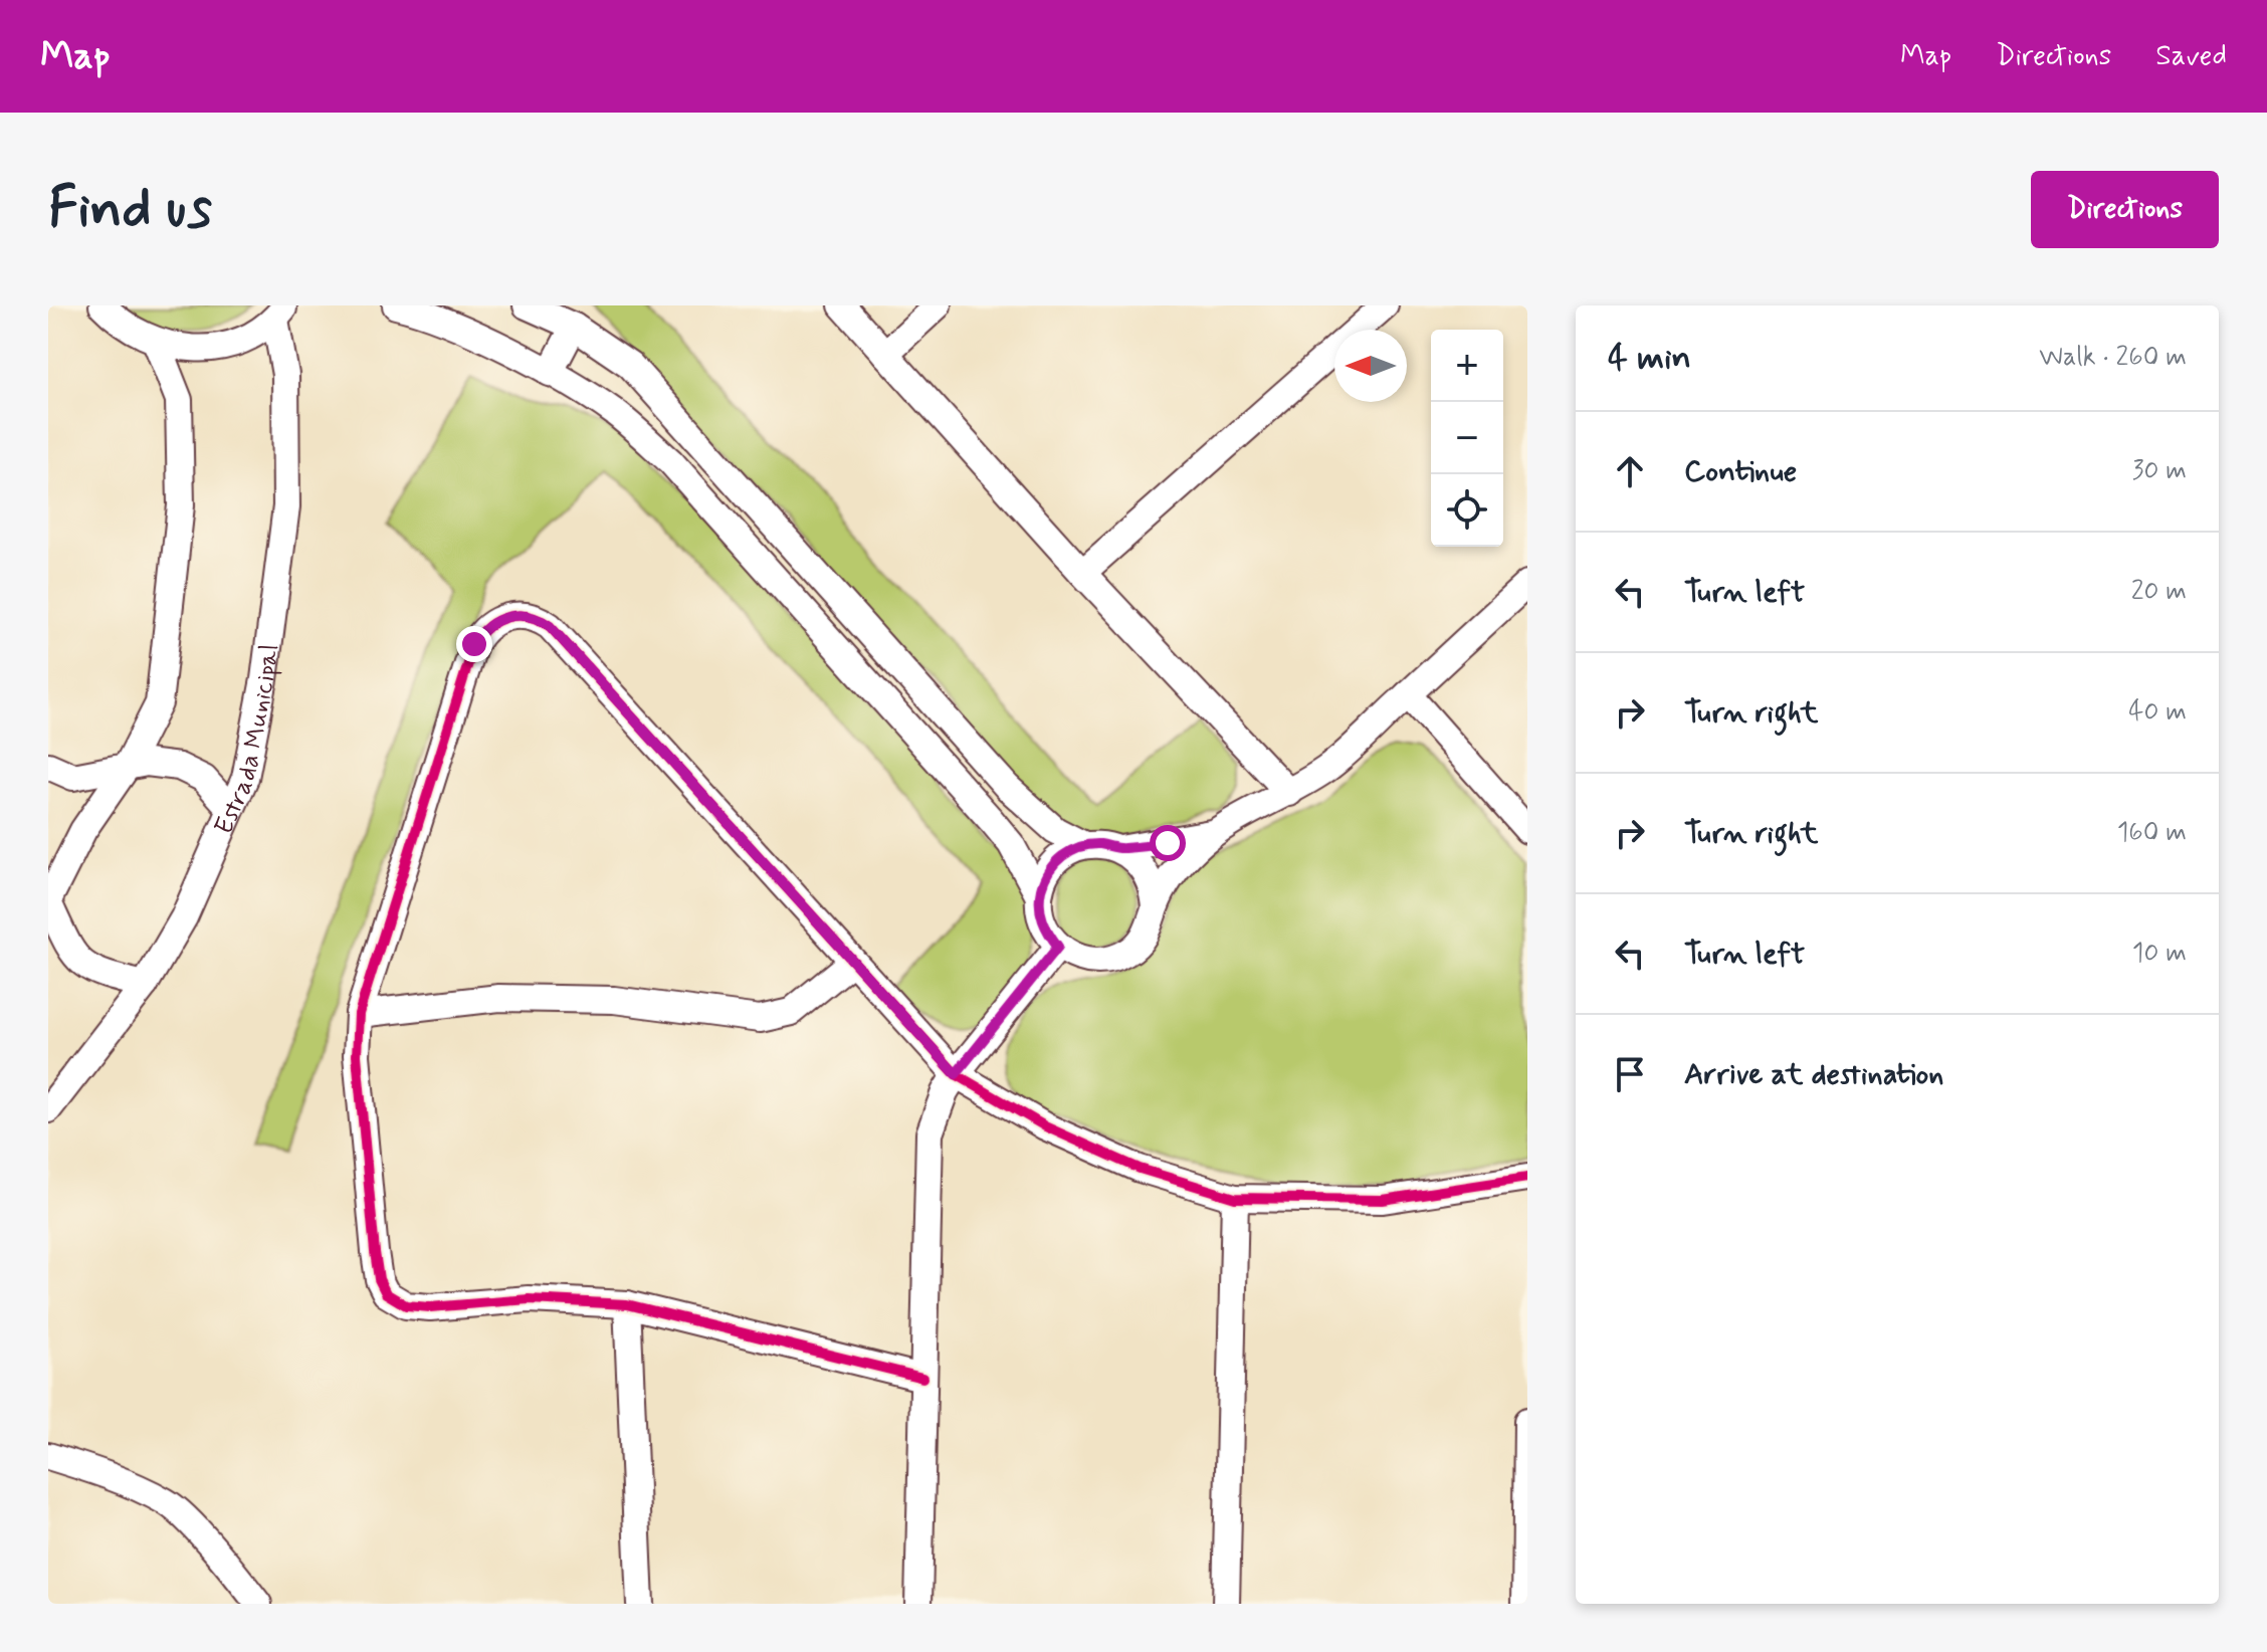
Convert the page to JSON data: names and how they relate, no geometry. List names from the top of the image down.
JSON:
{
  "streets": {
    "street": ["Estrada Municipal"]
  },
  "north": "left",
  "page": {
    "header": "Map",
    "nav": ["Map", "Directions", "Saved"],
    "buttons": "Directions",
    "title": "Find us",
    "heading": ["4 min", "Walk · 260 m"],
    "map_buttons": ["+", "−"],
    "list": [
      ["Continue", "30 m"],
      ["Turn left", "20 m"],
      ["Turn right", "40 m"],
      ["Turn right", "160 m"],
      ["Turn left", "10 m"],
      "Arrive at destination"
    ]
  }
}
